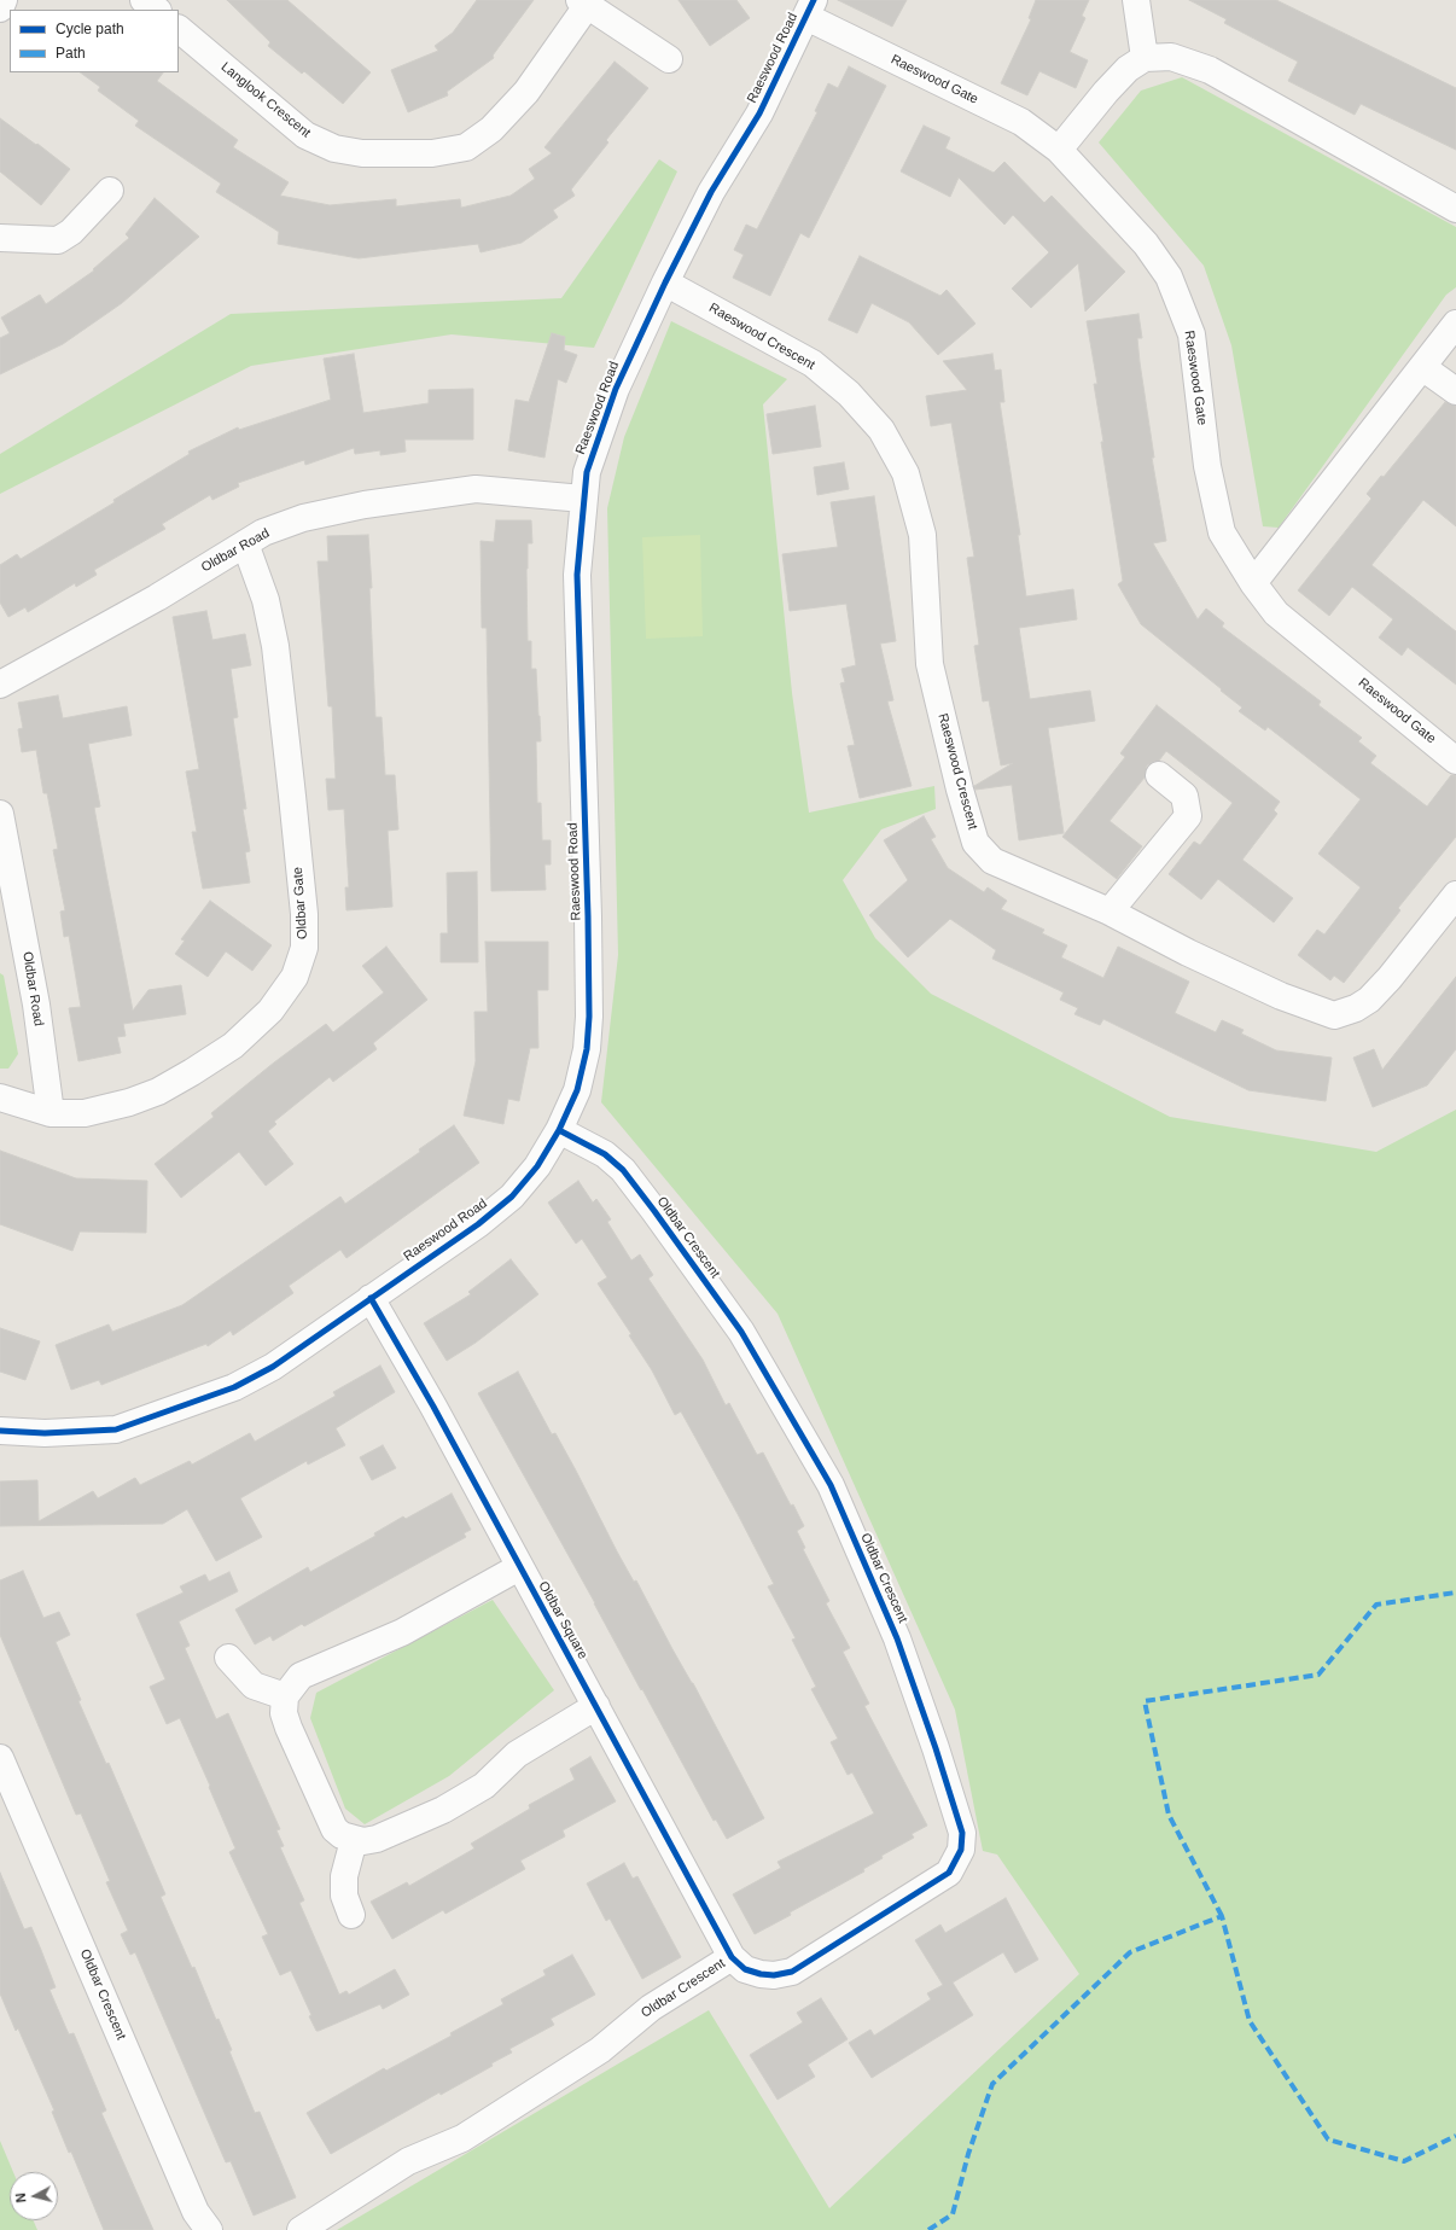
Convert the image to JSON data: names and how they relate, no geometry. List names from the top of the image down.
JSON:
{
  "streets": {
    "street": [
      "Raeswood Road",
      "Raeswood Gate",
      "Langlook Crescent",
      "Raeswood Crescent",
      "Oldbar Road",
      "Oldbar Gate",
      "Oldbar Crescent",
      "Oldbar Square"
    ]
  },
  "crossings": [
    ["Raeswood Road", "Raeswood Gate"],
    ["Raeswood Road", "Raeswood Crescent"],
    ["Raeswood Road", "Oldbar Road"],
    ["Raeswood Road", "Oldbar Crescent"],
    ["Raeswood Road", "Oldbar Square"],
    ["Oldbar Road", "Oldbar Gate"],
    ["Oldbar Crescent", "Oldbar Square"]
  ],
  "legend": ["Cycle path", "Path"],
  "north": "left"
}
